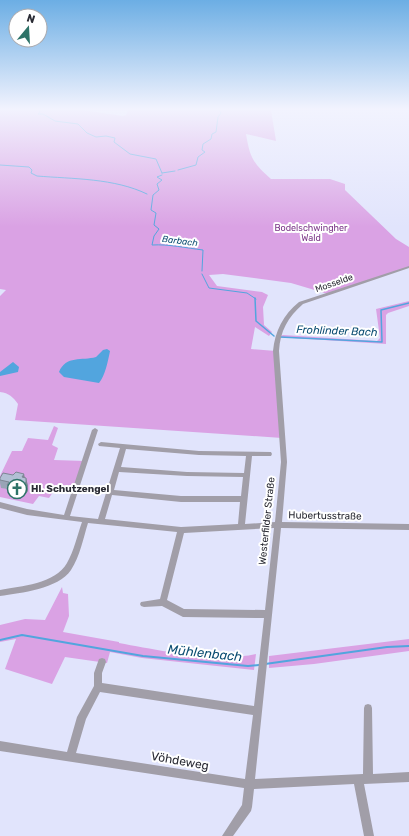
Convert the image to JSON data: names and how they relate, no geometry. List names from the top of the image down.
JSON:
{
  "streets": {
    "street": [
      "Mosselde",
      "Hubertusstraße",
      "Westerfilder Straße",
      "Vöhdeweg"
    ]
  },
  "crossings": [
    ["Mosselde", "Westerfilder Straße"],
    ["Hubertusstraße", "Westerfilder Straße"],
    ["Westerfilder Straße", "Vöhdeweg"]
  ],
  "water": ["Barbach", "Frohlinder Bach", "Mühlenbach"],
  "parks": ["Bodelschwingher Wald"],
  "places": {
    "church": ["Hl. Schutzengel"]
  },
  "north": "top"
}
